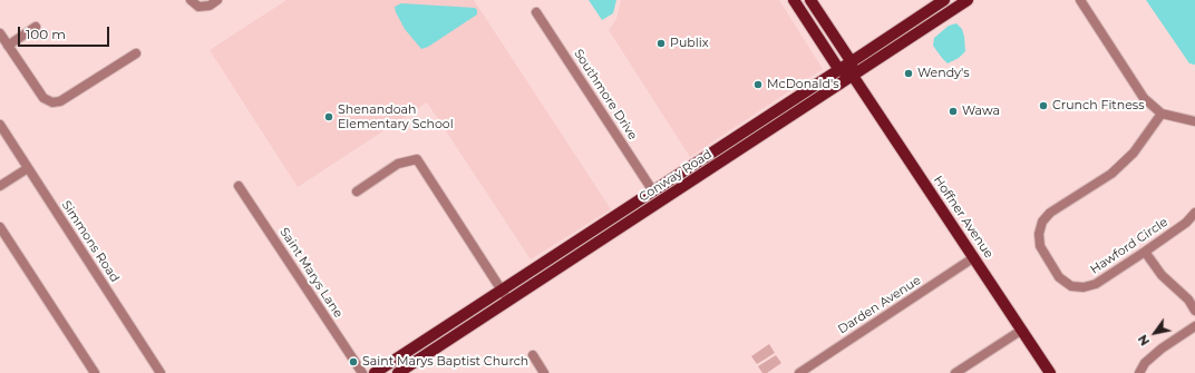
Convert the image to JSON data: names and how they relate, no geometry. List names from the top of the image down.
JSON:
{
  "streets": {
    "main road": ["Conway Road", "Hoffner Avenue"],
    "street": [
      "Southmore Drive",
      "Simmons Road",
      "Hawford Circle",
      "Saint Marys Lane",
      "Darden Avenue"
    ]
  },
  "crossings": [
    ["Southmore Drive", "Conway Road"],
    ["Conway Road", "Hoffner Avenue"],
    ["Hoffner Avenue", "Darden Avenue"]
  ],
  "places": [
    "Publix",
    "Wendy's",
    "McDonald's",
    "Crunch Fitness",
    "Wawa",
    "Shenandoah Elementary School",
    "Saint Marys Baptist Church"
  ],
  "scale_bar": "100 m",
  "north": "bottom left"
}
